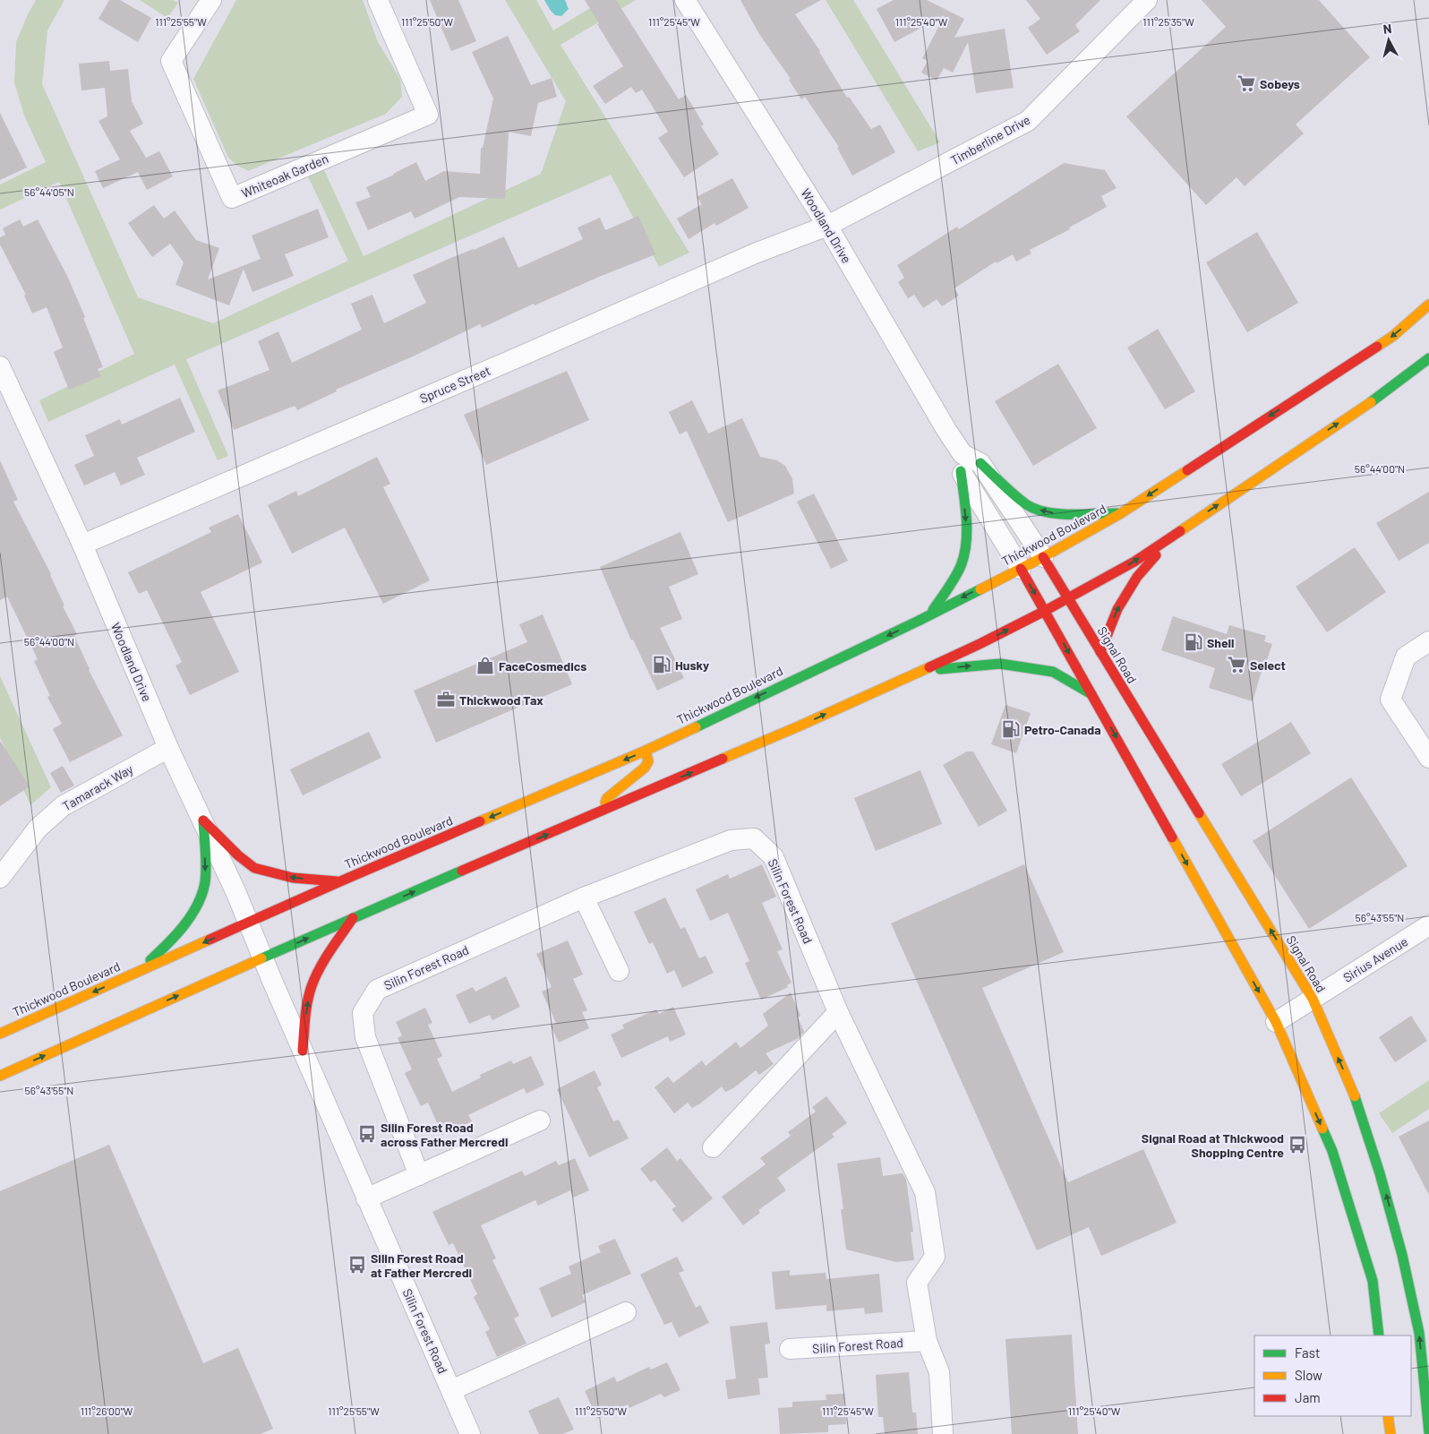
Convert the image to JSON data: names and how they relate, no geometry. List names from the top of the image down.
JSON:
{
  "streets": {
    "main road": ["Thickwood Boulevard", "Signal Road"],
    "street": [
      "Timberline Drive",
      "Whiteoak Garden",
      "Woodland Drive",
      "Spruce Street",
      "Tamarack Way",
      "Silin Forest Road",
      "Sirius Avenue"
    ]
  },
  "crossings": [
    ["Timberline Drive", "Woodland Drive"],
    ["Timberline Drive", "Spruce Street"],
    ["Woodland Drive", "Spruce Street"],
    ["Woodland Drive", "Thickwood Boulevard"],
    ["Woodland Drive", "Tamarack Way"],
    ["Woodland Drive", "Silin Forest Road"],
    ["Thickwood Boulevard", "Signal Road"],
    ["Signal Road", "Sirius Avenue"]
  ],
  "places": {
    "supermarket": ["Sobeys", "Select"],
    "fuel station": ["Shell", "Husky", "Petro-Canada"],
    "shop": ["FaceCosmedics"],
    "office": ["Thickwood Tax"],
    "bus stop": ["Silin Forest Road across Father Mercredi", "Signal Road at Thickwood Shopping Centre", "Silin Forest Road at Father Mercredi"]
  },
  "legend": ["Fast", "Slow", "Jam"],
  "north": "top",
  "coordinates": [
    "111°25'55\"W",
    "111°25'50\"W",
    "111°25'45\"W",
    "111°25'40\"W",
    "111°25'35\"W",
    "56°44'05\"N",
    "56°44'00\"N",
    "56°43'55\"N",
    "111°26'00\"W"
  ]
}
